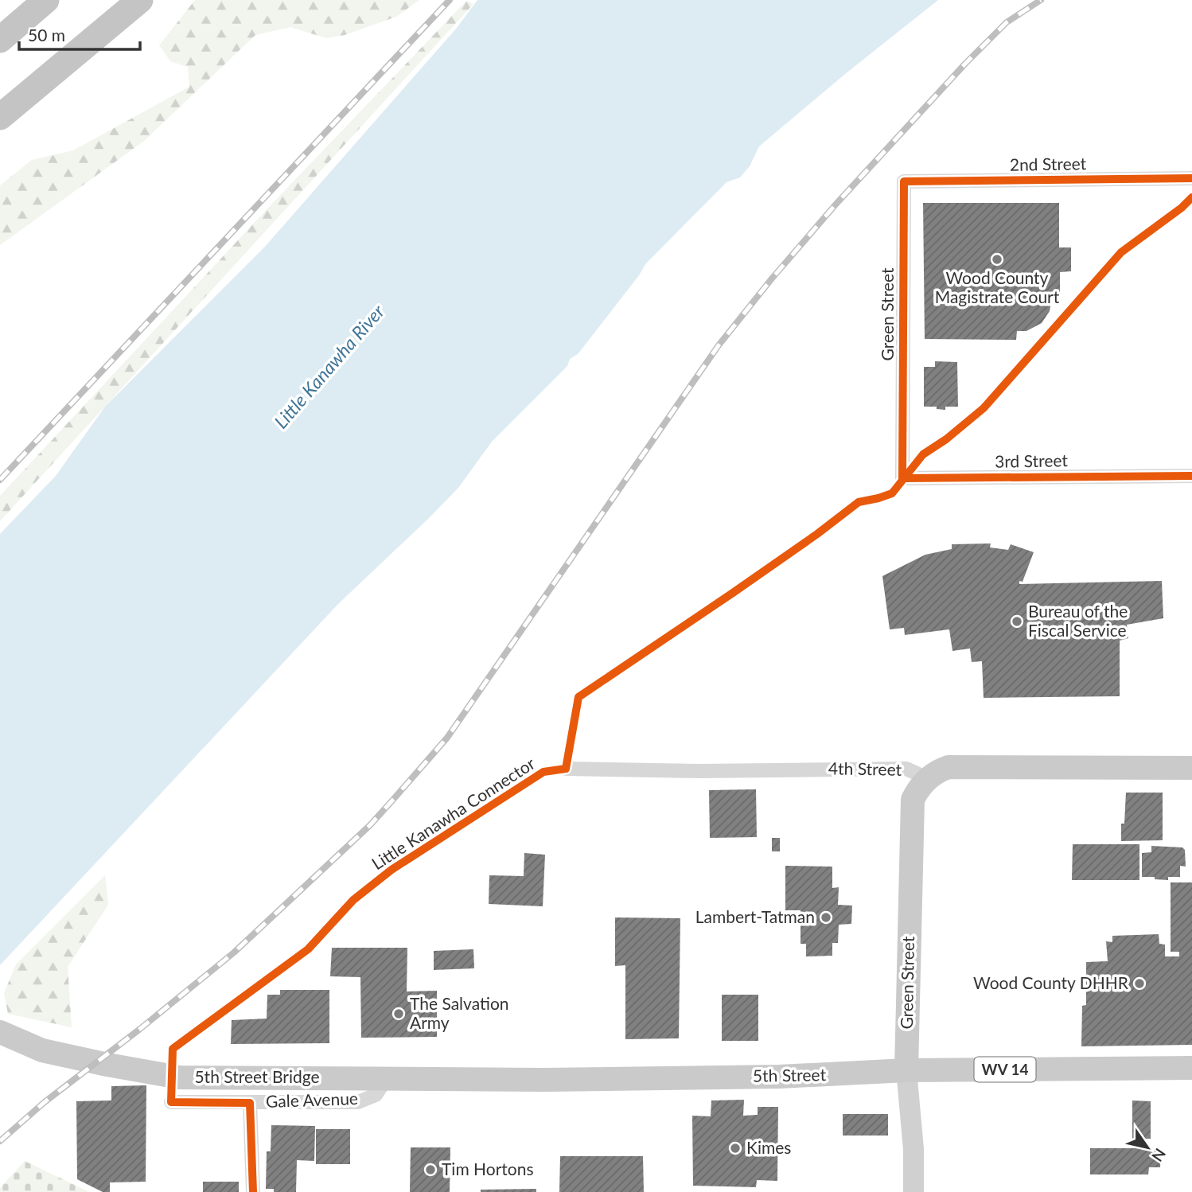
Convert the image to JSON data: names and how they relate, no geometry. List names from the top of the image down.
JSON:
{
  "streets": {
    "main road": [
      "Green Street",
      "WV 14",
      "5th Street",
      "5th Street Bridge"
    ],
    "street": [
      "2nd Street",
      "3rd Street",
      "4th Street",
      "Gale Avenue"
    ],
    "cycle path": ["Little Kanawha Connector"]
  },
  "crossings": [
    ["2nd Street", "Green Street"],
    ["Green Street", "3rd Street"],
    ["Green Street", "4th Street"],
    ["Green Street", "5th Street"],
    ["5th Street", "5th Street Bridge"],
    ["5th Street", "Gale Avenue"],
    ["5th Street Bridge", "Gale Avenue"]
  ],
  "water": ["Little Kanawha River"],
  "places": [
    "Wood County Magistrate Court",
    "Bureau of the Fiscal Service",
    "Lambert-Tatman",
    "Wood County DHHR",
    "The Salvation Army",
    "Kimes",
    "Tim Hortons"
  ],
  "scale_bar": "50 m",
  "north": "bottom right"
}
